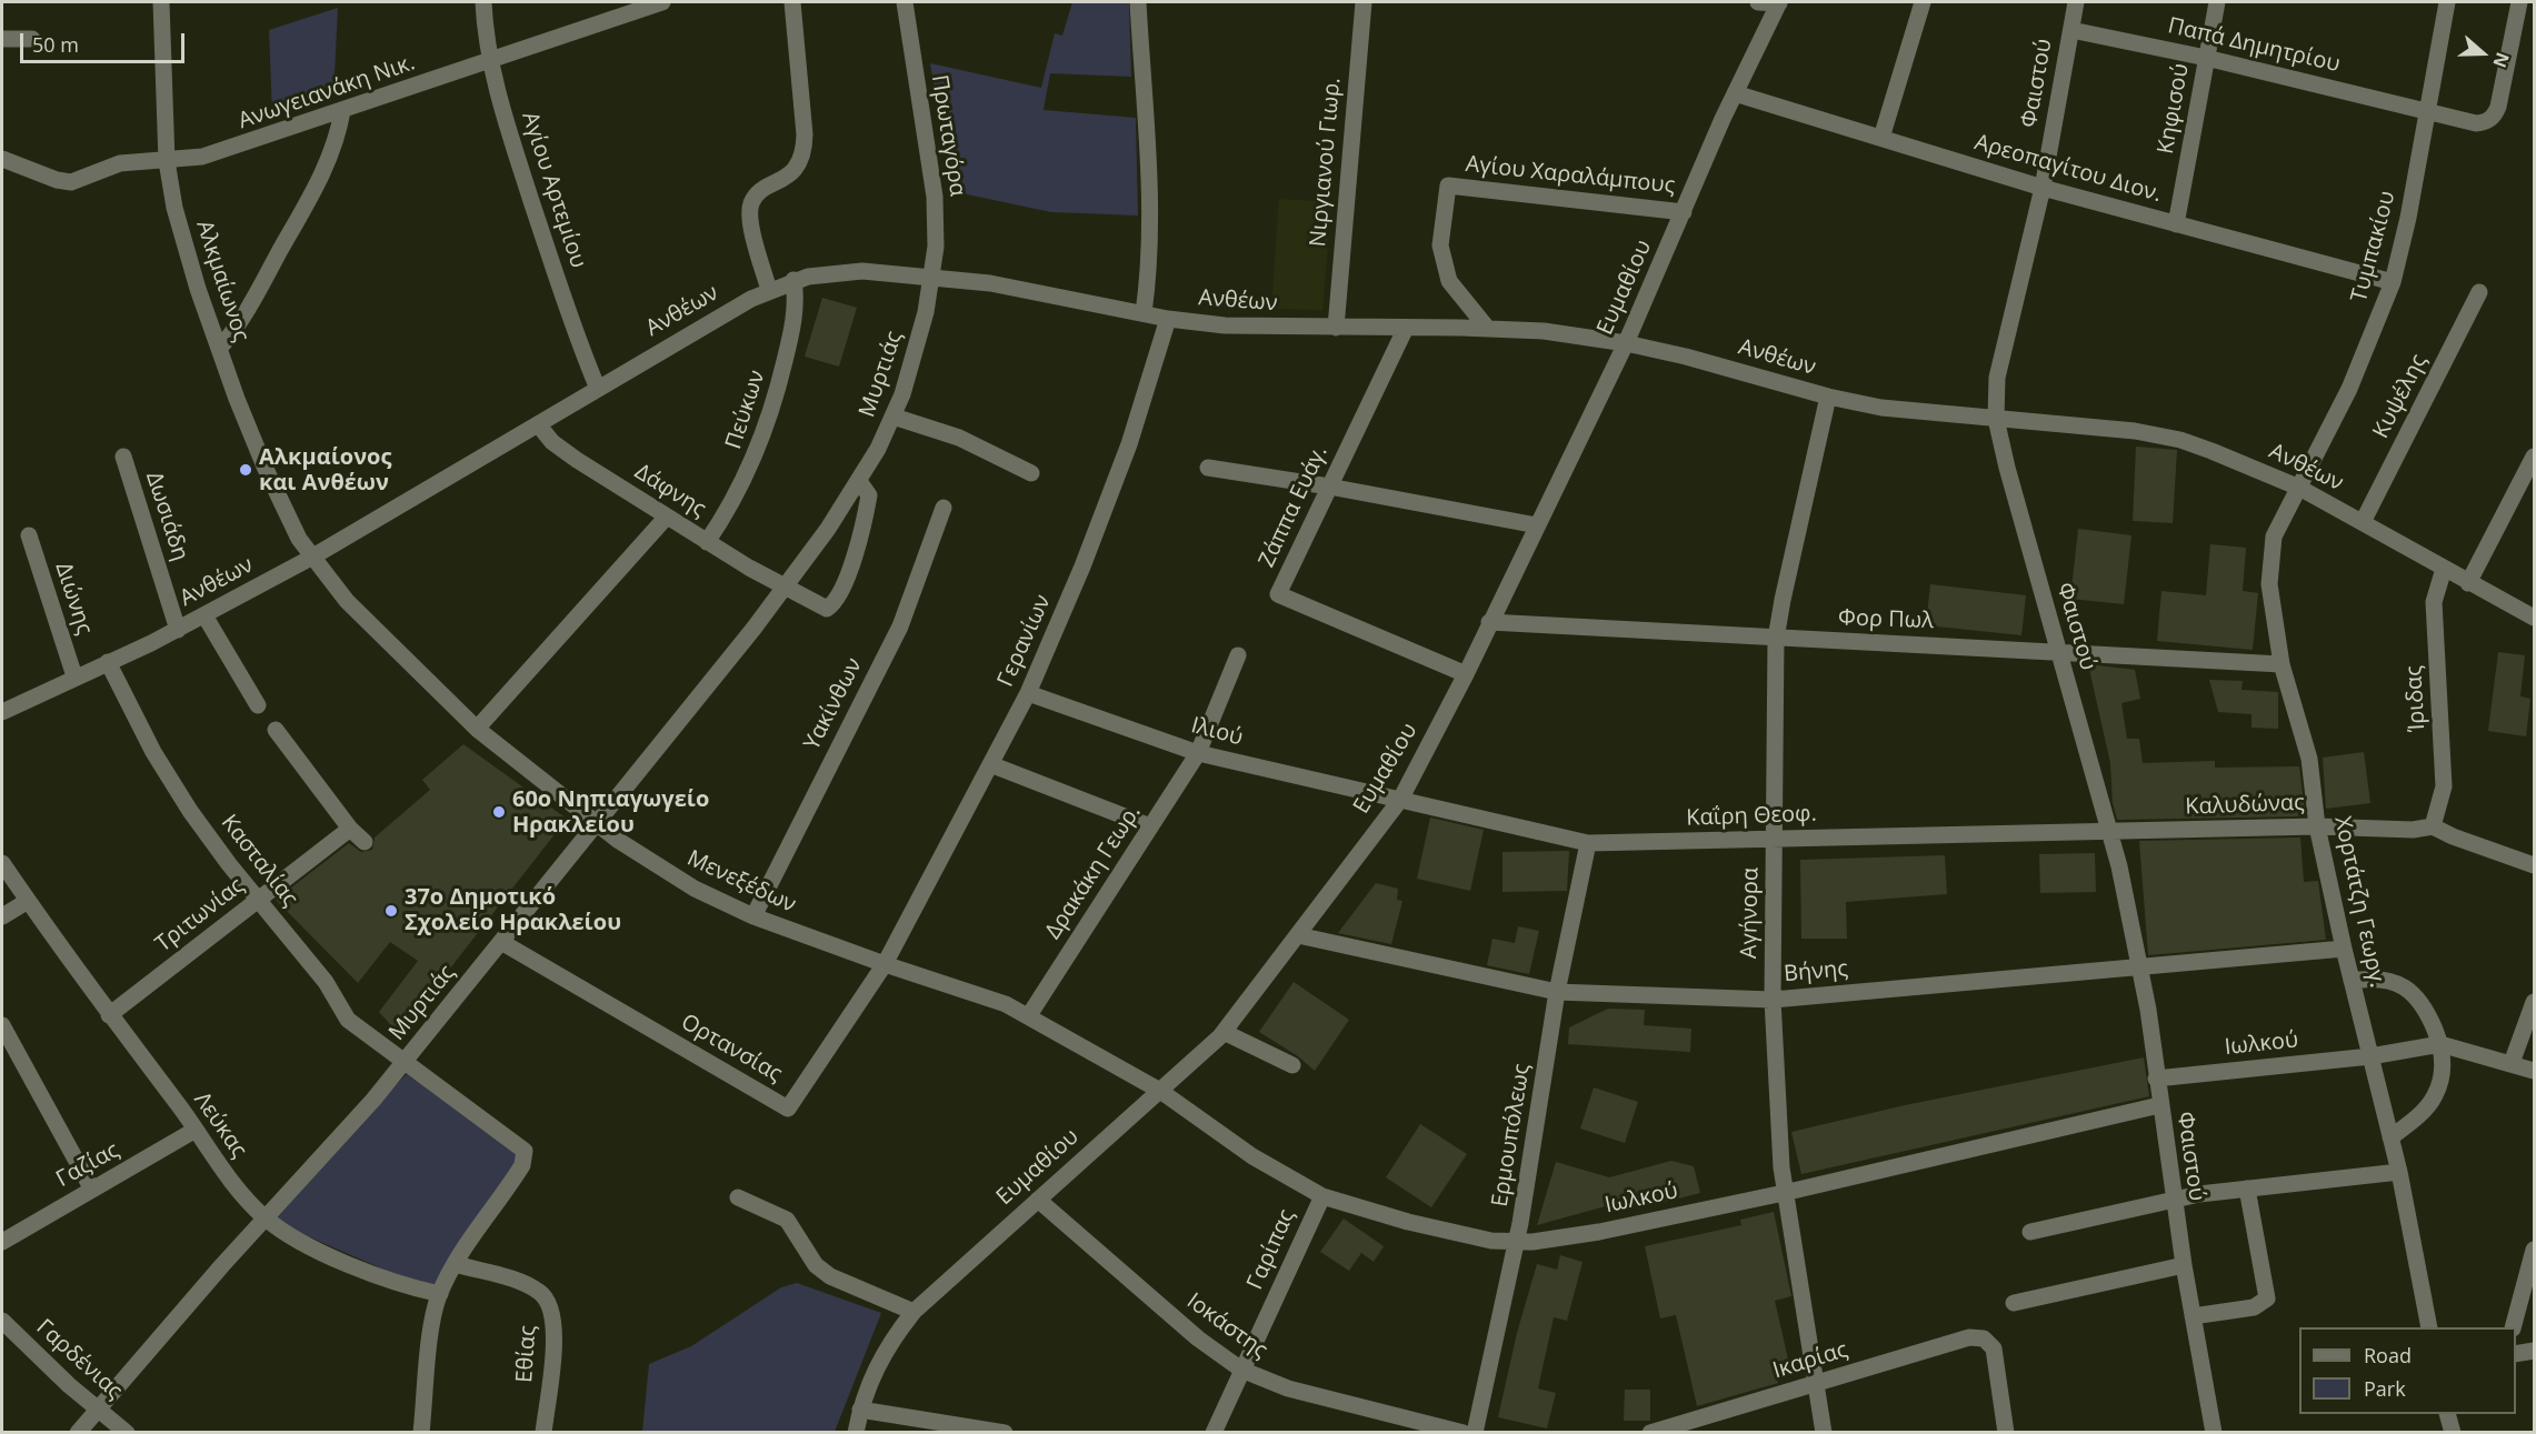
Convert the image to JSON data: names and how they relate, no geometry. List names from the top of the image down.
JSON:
{
  "streets": {
    "street": [
      "Παπά Δημητρίου",
      "Φαιστού",
      "Ανωγειανάκη Νικ.",
      "Κηφισού",
      "Πρωταγόρα",
      "Νιργιανού Γιωρ.",
      "Αρεοπαγίτου Διον.",
      "Αγίου Χαραλάμπους",
      "Αγίου Αρτεμίου",
      "Τυμπακίου",
      "Αλκμαίωνος",
      "Ευμαθίου",
      "Ανθέων",
      "Μυρτιάς",
      "Κυψέλης",
      "Πεύκων",
      "Δάφνης",
      "Ζάππα Ευάγ.",
      "Δωσιάδη",
      "Διώνης",
      "Φορ Πωλ",
      "Γερανίων",
      "Ίριδας",
      "Υακίνθων",
      "Ιλιού",
      "Καλυδώνας",
      "Καΐρη Θεοφ.",
      "Κασταλίας",
      "Δρακάκη Γεωρ.",
      "Μενεξέδων",
      "Χορτάτζη Γεωργ.",
      "Αγήνορα",
      "Τριτωνίας",
      "Βήνης",
      "Ιωλκού",
      "Ορτανσίας",
      "Λεύκας",
      "Ερμουπόλεως",
      "Γαζίας",
      "Γαρίπας",
      "Ιοκάστης",
      "Εθίας",
      "Γαρδένιας",
      "Ικαρίας"
    ]
  },
  "crossings": [
    ["Παπά Δημητρίου", "Φαιστού"],
    ["Παπά Δημητρίου", "Κηφισού"],
    ["Παπά Δημητρίου", "Τυμπακίου"],
    ["Φαιστού", "Αρεοπαγίτου Διον."],
    ["Φαιστού", "Ανθέων"],
    ["Φαιστού", "Φορ Πωλ"],
    ["Φαιστού", "Καλυδώνας"],
    ["Φαιστού", "Καΐρη Θεοφ."],
    ["Φαιστού", "Βήνης"],
    ["Φαιστού", "Ιωλκού"],
    ["Ανωγειανάκη Νικ.", "Αγίου Αρτεμίου"],
    ["Ανωγειανάκη Νικ.", "Αλκμαίωνος"],
    ["Κηφισού", "Αρεοπαγίτου Διον."],
    ["Πρωταγόρα", "Ανθέων"],
    ["Πρωταγόρα", "Μυρτιάς"],
    ["Νιργιανού Γιωρ.", "Ανθέων"],
    ["Αρεοπαγίτου Διον.", "Τυμπακίου"],
    ["Αρεοπαγίτου Διον.", "Ευμαθίου"],
    ["Αγίου Χαραλάμπους", "Ευμαθίου"],
    ["Αγίου Χαραλάμπους", "Ανθέων"],
    ["Αγίου Αρτεμίου", "Ανθέων"],
    ["Τυμπακίου", "Ανθέων"],
    ["Τυμπακίου", "Χορτάτζη Γεωργ."],
    ["Αλκμαίωνος", "Ανθέων"],
    ["Αλκμαίωνος", "Μενεξέδων"],
    ["Ευμαθίου", "Ανθέων"],
    ["Ευμαθίου", "Ζάππα Ευάγ."],
    ["Ευμαθίου", "Φορ Πωλ"],
    ["Ευμαθίου", "Ιλιού"],
    ["Ευμαθίου", "Καΐρη Θεοφ."],
    ["Ευμαθίου", "Μενεξέδων"],
    ["Ευμαθίου", "Βήνης"],
    ["Ευμαθίου", "Ιωλκού"],
    ["Ευμαθίου", "Ιοκάστης"],
    ["Ανθέων", "Μυρτιάς"],
    ["Ανθέων", "Κυψέλης"],
    ["Ανθέων", "Πεύκων"],
    ["Ανθέων", "Δάφνης"],
    ["Ανθέων", "Ζάππα Ευάγ."],
    ["Ανθέων", "Δωσιάδη"],
    ["Ανθέων", "Διώνης"],
    ["Ανθέων", "Γερανίων"],
    ["Ανθέων", "Ίριδας"],
    ["Ανθέων", "Κασταλίας"],
    ["Ανθέων", "Μενεξέδων"],
    ["Ανθέων", "Χορτάτζη Γεωργ."],
    ["Ανθέων", "Αγήνορα"],
    ["Μυρτιάς", "Δάφνης"],
    ["Μυρτιάς", "Κασταλίας"],
    ["Μυρτιάς", "Μενεξέδων"],
    ["Μυρτιάς", "Ορτανσίας"],
    ["Μυρτιάς", "Λεύκας"],
    ["Μυρτιάς", "Γαρδένιας"],
    ["Πεύκων", "Δάφνης"],
    ["Φορ Πωλ", "Χορτάτζη Γεωργ."],
    ["Φορ Πωλ", "Αγήνορα"],
    ["Γερανίων", "Ιλιού"],
    ["Γερανίων", "Μενεξέδων"],
    ["Γερανίων", "Ορτανσίας"],
    ["Ίριδας", "Καλυδώνας"],
    ["Υακίνθων", "Μενεξέδων"],
    ["Ιλιού", "Καΐρη Θεοφ."],
    ["Ιλιού", "Δρακάκη Γεωρ."],
    ["Καλυδώνας", "Καΐρη Θεοφ."],
    ["Καλυδώνας", "Χορτάτζη Γεωργ."],
    ["Καΐρη Θεοφ.", "Αγήνορα"],
    ["Καΐρη Θεοφ.", "Ερμουπόλεως"],
    ["Κασταλίας", "Τριτωνίας"],
    ["Κασταλίας", "Εθίας"],
    ["Δρακάκη Γεωρ.", "Μενεξέδων"],
    ["Μενεξέδων", "Ιωλκού"],
    ["Μενεξέδων", "Ορτανσίας"],
    ["Χορτάτζη Γεωργ.", "Βήνης"],
    ["Χορτάτζη Γεωργ.", "Ιωλκού"],
    ["Αγήνορα", "Βήνης"],
    ["Αγήνορα", "Ιωλκού"],
    ["Αγήνορα", "Ικαρίας"],
    ["Τριτωνίας", "Λεύκας"],
    ["Βήνης", "Ερμουπόλεως"],
    ["Ιωλκού", "Ερμουπόλεως"],
    ["Ιωλκού", "Γαρίπας"],
    ["Λεύκας", "Γαζίας"],
    ["Γαρίπας", "Ιοκάστης"]
  ],
  "places": ["Αλκμαίονος και Ανθέων", "60ο Νηπιαγωγείο Ηρακλείου", "37ο Δημοτικό Σχολείο Ηρακλείου"],
  "legend": ["Road", "Park"],
  "scale_bar": "50 m",
  "north": "right"
}
